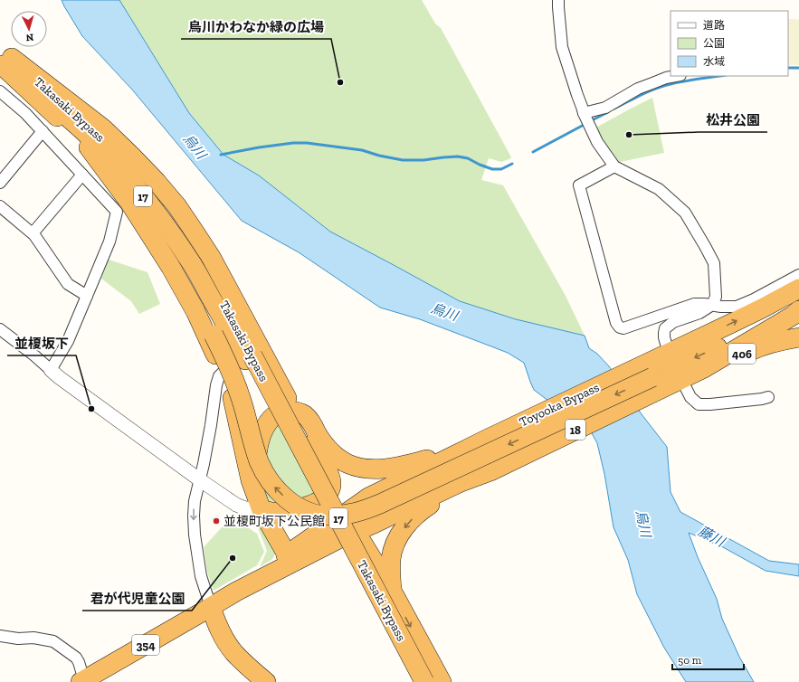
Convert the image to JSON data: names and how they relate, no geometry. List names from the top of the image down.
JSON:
{
  "streets": {
    "highway": [
      "Takasaki Bypass",
      "17",
      "406",
      "Toyooka Bypass",
      "18",
      "354"
    ]
  },
  "crossings": [
    ["17", "Toyooka Bypass"],
    ["17", "354"],
    ["406", "Toyooka Bypass"],
    ["Toyooka Bypass", "18"],
    ["Toyooka Bypass", "354"]
  ],
  "water": ["烏川", "藤川"],
  "places": [
    "烏川かわなか緑の広場",
    "松井公園",
    "並榎坂下",
    "並榎町坂下公民館",
    "君が代児童公園"
  ],
  "legend": ["道路", "公園", "水域"],
  "scale_bar": "50 m",
  "north": "bottom"
}
